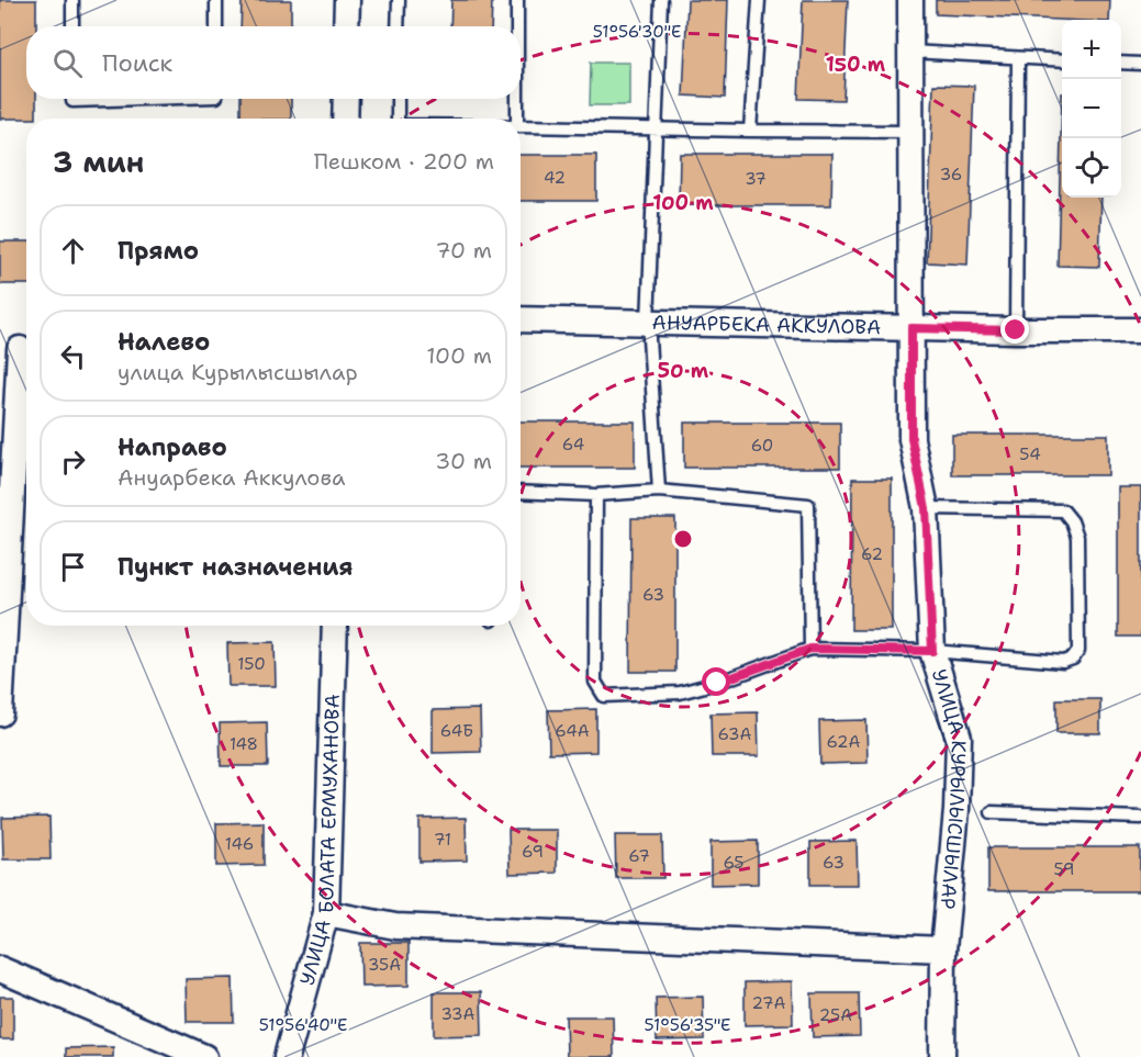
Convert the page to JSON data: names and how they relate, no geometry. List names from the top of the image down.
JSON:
{
  "streets": {
    "street": ["АНУАРБЕКА АККУЛОВА", "УЛИЦА КУРЫЛЫСШЫЛАР", "УЛИЦА БОЛАТА ЕРМУХАНОВА"]
  },
  "crossings": [
    ["АНУАРБЕКА АККУЛОВА", "УЛИЦА КУРЫЛЫСШЫЛАР"]
  ],
  "house_numbers": [
    "36",
    "42",
    "37",
    "64",
    "60",
    "54",
    "62",
    "63",
    "150",
    "64Б",
    "64А",
    "63А",
    "62А",
    "148",
    "71",
    "146",
    "69",
    "67",
    "65",
    "63",
    "59",
    "35А",
    "27А",
    "33А",
    "25А"
  ],
  "page": {
    "map_buttons": ["+", "−"],
    "search": "Поиск",
    "heading": ["3 мин", "Пешком · 200 m"],
    "list": [
      ["Прямо", "70 m"],
      ["Налево", "улица Курылысшылар", "100 m"],
      ["Направо", "Ануарбека Аккулова", "30 m"],
      "Пункт назначения"
    ]
  },
  "coordinates": ["51°56'30\"E", "51°56'40\"E", "51°56'35\"E"],
  "rings": ["150 m", "100 m", "50 m"]
}
